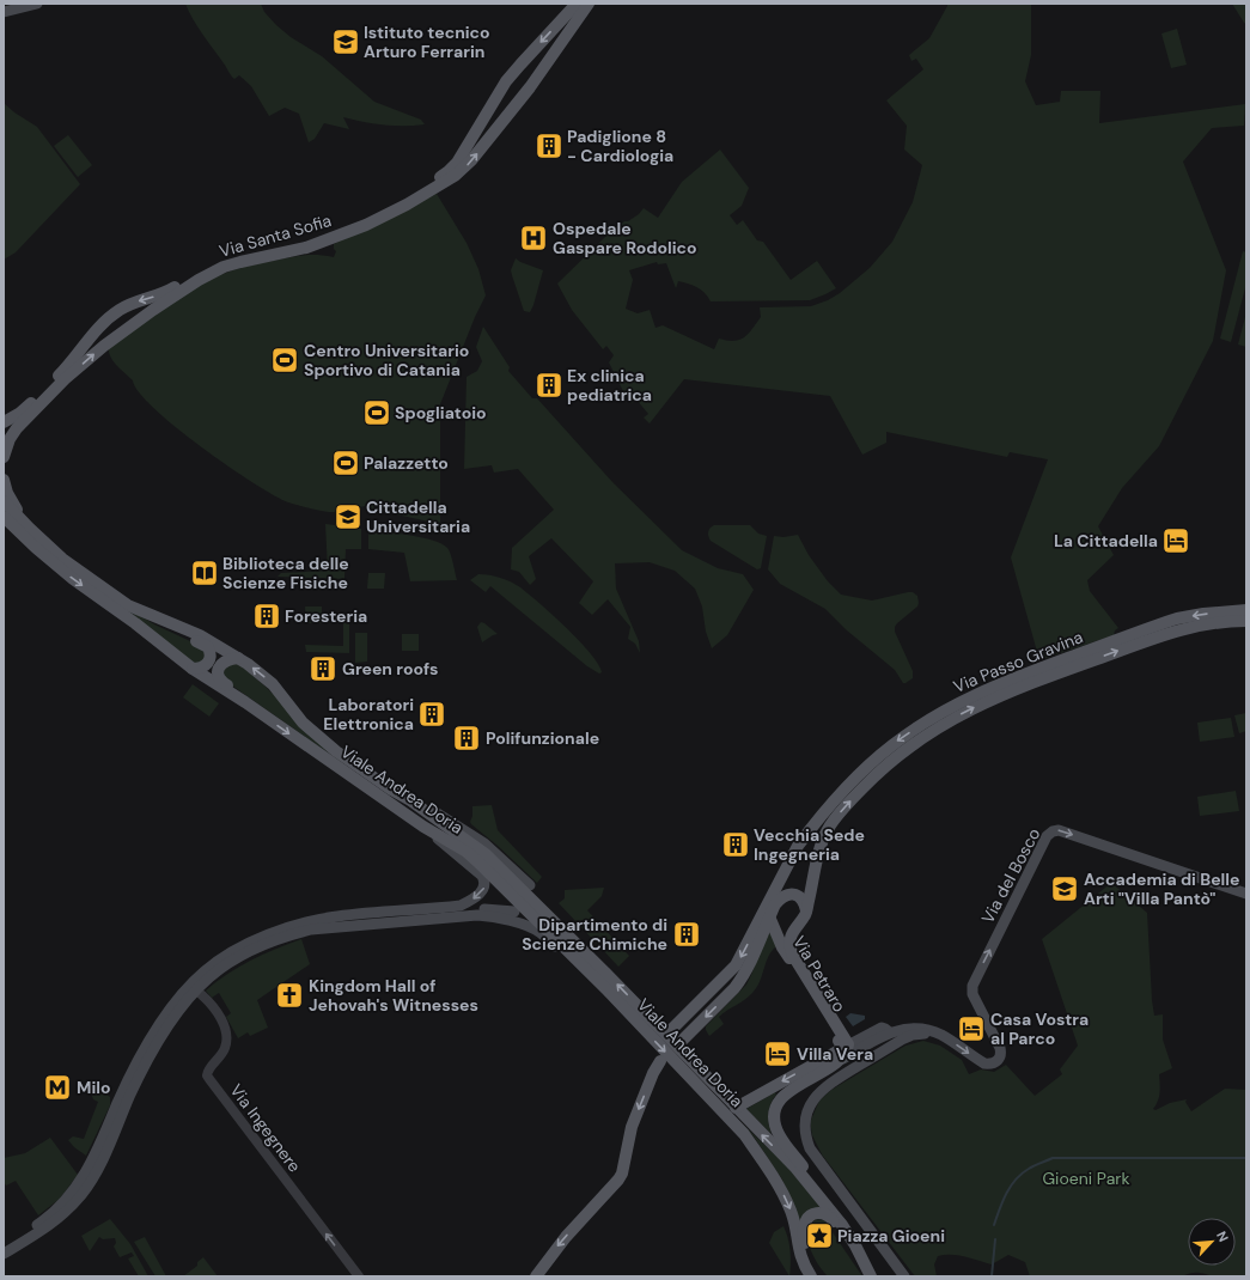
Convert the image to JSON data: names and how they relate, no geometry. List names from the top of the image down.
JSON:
{
  "streets": {
    "main road": [
      "Via Santa Sofia",
      "Via Passo Gravina",
      "Viale Andrea Doria",
      "Via del Bosco",
      "Via Petraro"
    ],
    "street": ["Via Ingegnere"]
  },
  "crossings": [
    ["Via Passo Gravina", "Viale Andrea Doria"],
    ["Via Passo Gravina", "Via Petraro"],
    ["Via del Bosco", "Via Petraro"]
  ],
  "one_way": ["Via Ingegnere"],
  "parks": ["Gioeni Park"],
  "places": {
    "school or university": ["Istituto tecnico Arturo Ferrarin", "Cittadella Universitaria", "Accademia di Belle Arti \"Villa Pantò\""],
    "building": [
      "Padiglione 8 - Cardiologia",
      "Ex clinica pediatrica",
      "Foresteria",
      "Green roofs",
      "Laboratori Elettronica",
      "Polifunzionale",
      "Vecchia Sede Ingegneria",
      "Dipartimento di Scienze Chimiche"
    ],
    "hospital": ["Ospedale Gaspare Rodolico"],
    "sports": ["Centro Universitario Sportivo di Catania", "Spogliatoio", "Palazzetto"],
    "hotel": ["La Cittadella", "Casa Vostra al Parco", "Villa Vera"],
    "library": ["Biblioteca delle Scienze Fisiche"],
    "church": ["Kingdom Hall of Jehovah's Witnesses"],
    "metro station": ["Milo"],
    "place": ["Piazza Gioeni"]
  },
  "north": "top right"
}
